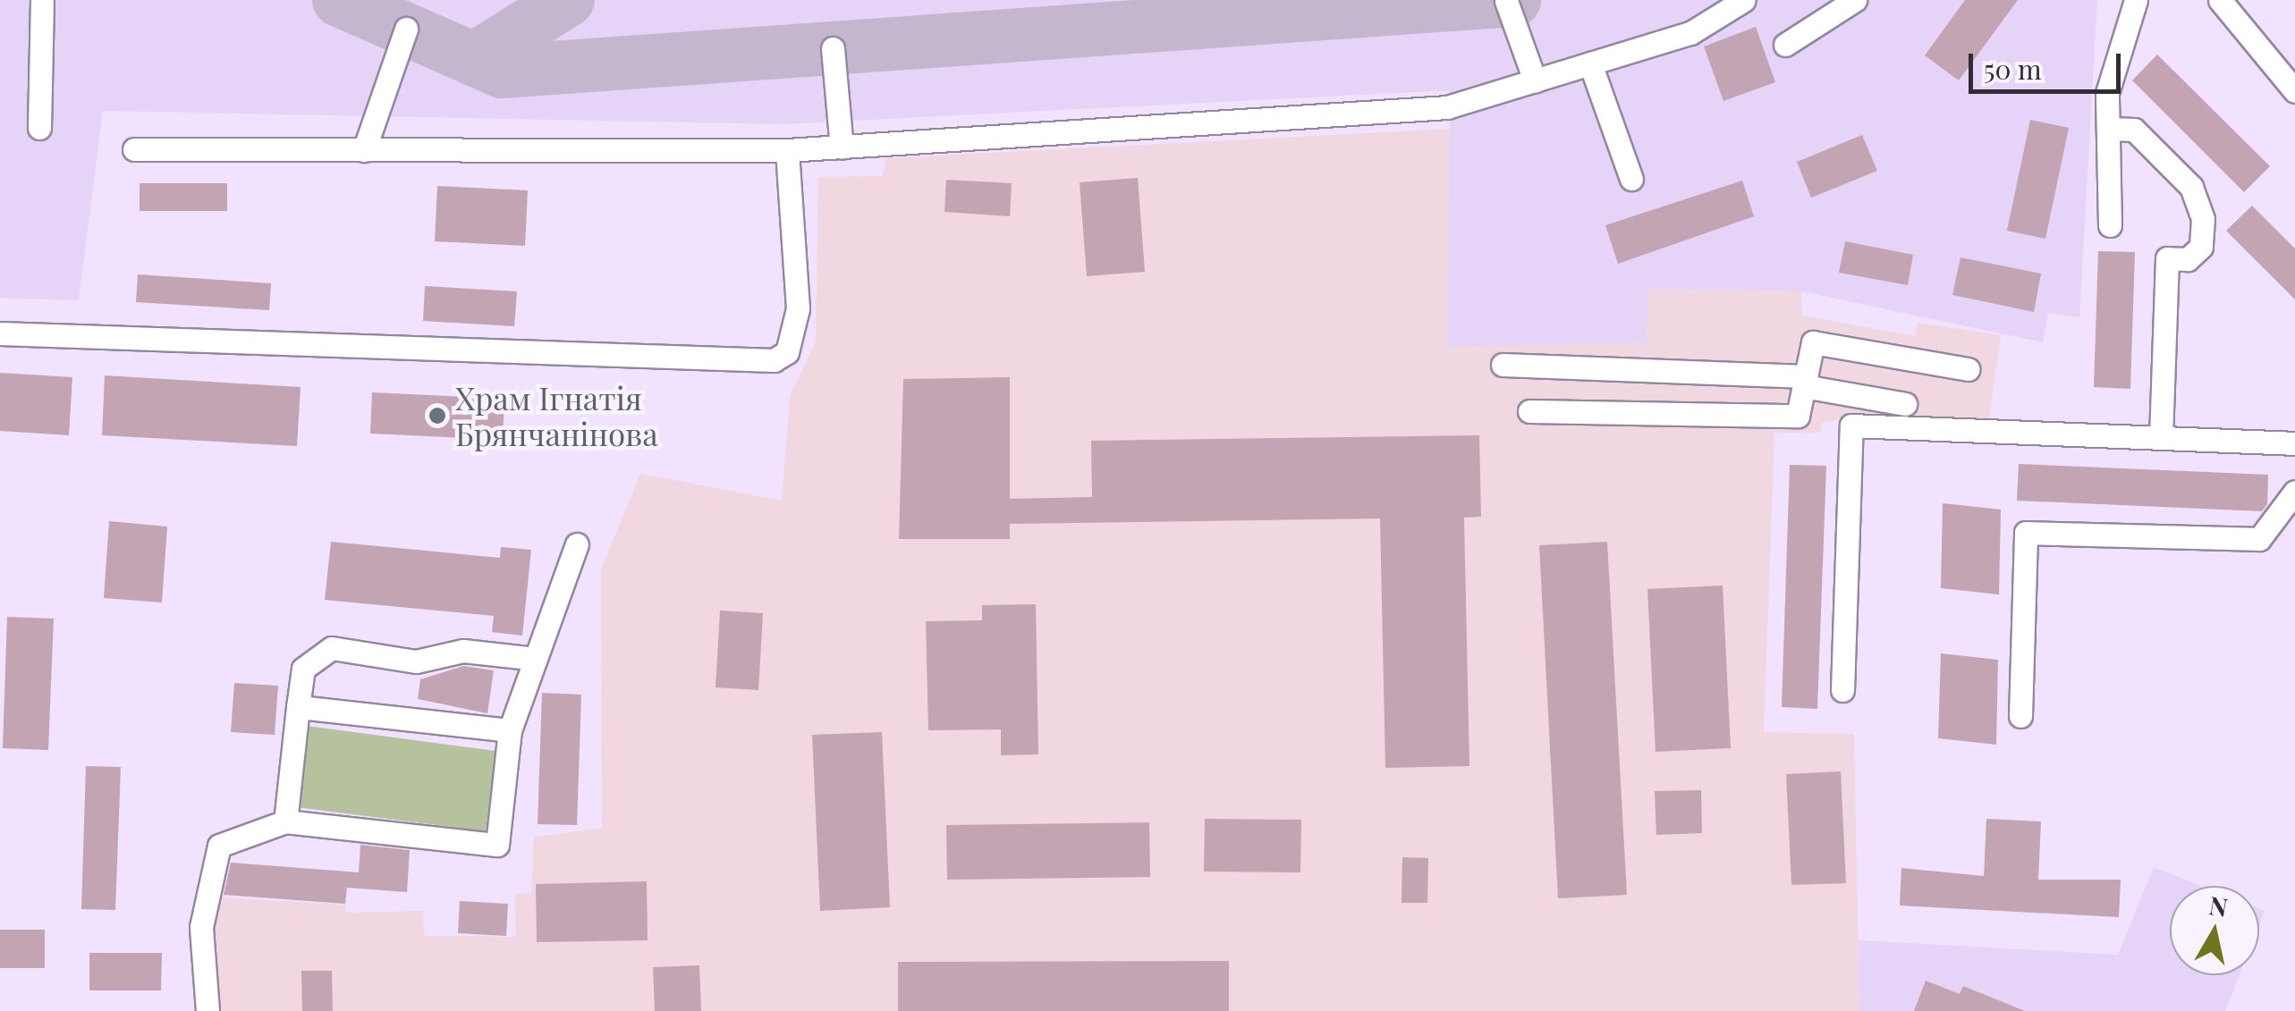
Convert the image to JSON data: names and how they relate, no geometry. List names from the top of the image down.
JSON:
{
  "places": ["Храм Ігнатія Брянчанінова"],
  "scale_bar": "50 m",
  "north": "top"
}
